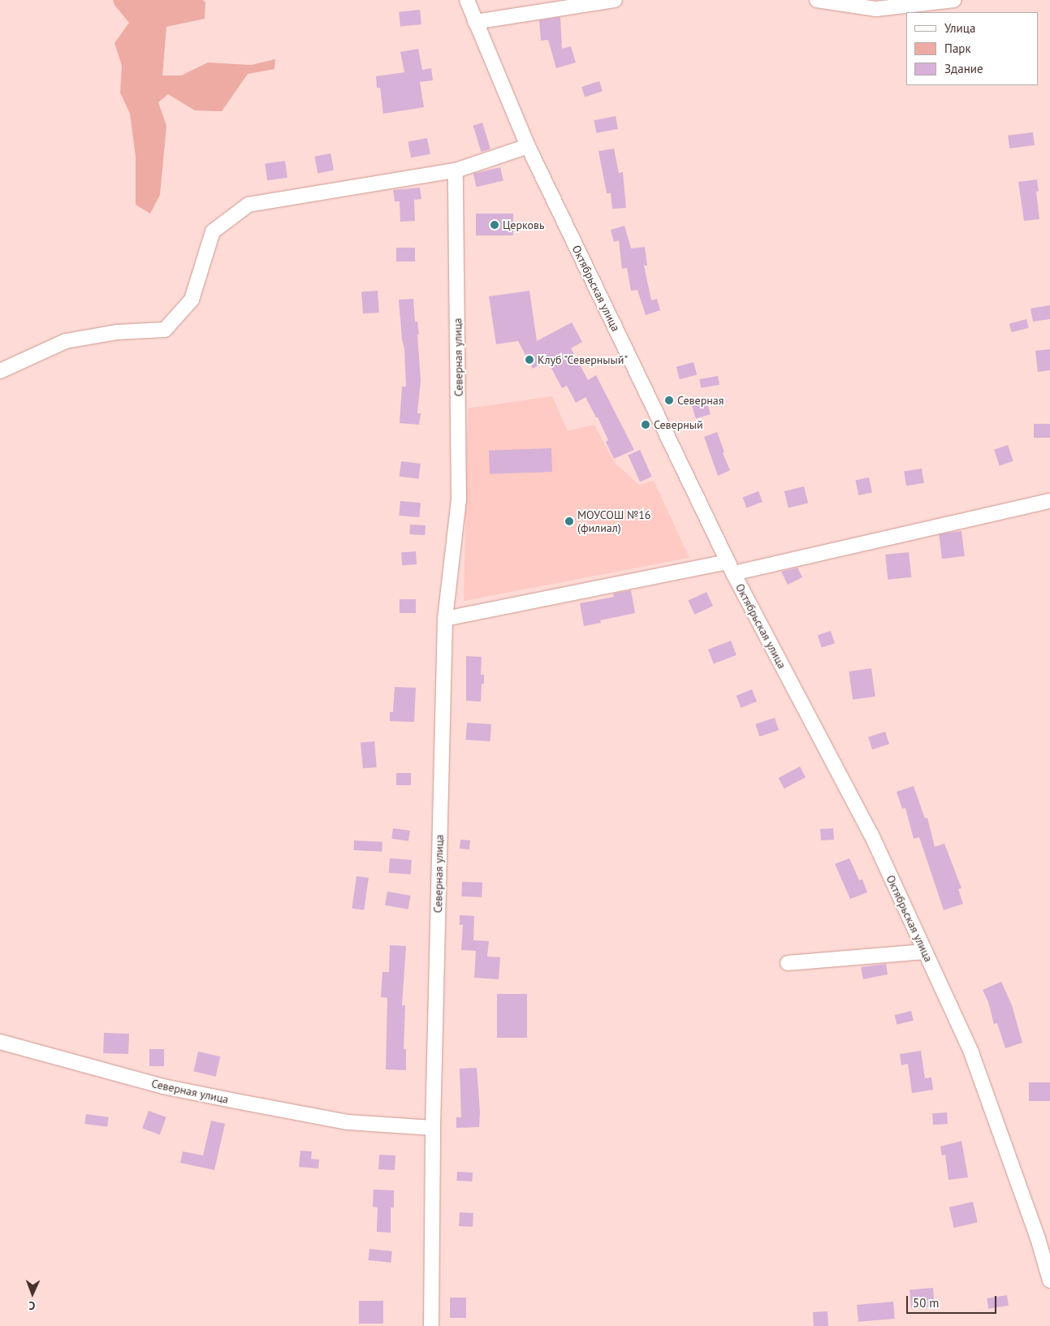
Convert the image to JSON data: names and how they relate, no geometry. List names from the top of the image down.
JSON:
{
  "streets": {
    "street": ["Октябрьская улица", "Северная улица"]
  },
  "places": [
    "Церковь",
    "Клуб \"Северныый\"",
    "Северная",
    "Северный",
    "МОУСОШ №16 (филиал)"
  ],
  "legend": ["Улица", "Парк", "Здание"],
  "scale_bar": "50 m",
  "north": "bottom"
}
